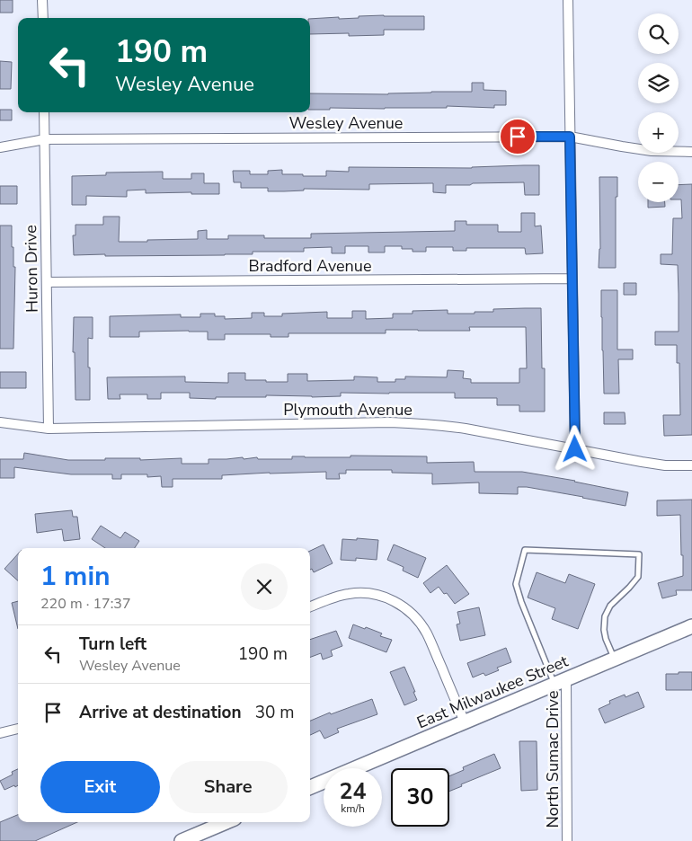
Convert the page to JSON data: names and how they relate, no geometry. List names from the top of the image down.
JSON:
{
  "streets": {
    "main road": ["East Milwaukee Street"],
    "street": [
      "Wesley Avenue",
      "Bradford Avenue",
      "Huron Drive",
      "Plymouth Avenue",
      "North Sumac Drive"
    ]
  },
  "crossings": [
    ["Wesley Avenue", "Huron Drive"],
    ["Bradford Avenue", "Huron Drive"],
    ["Huron Drive", "Plymouth Avenue"],
    ["East Milwaukee Street", "North Sumac Drive"]
  ],
  "page": {
    "map_buttons": ["+", "−"],
    "turn": ["190 m", "Wesley Avenue"],
    "heading": ["1 min", "220 m · 17:37"],
    "list": [
      {
        "name": "Turn left",
        "note": "Wesley Avenue",
        "value": "190 m"
      },
      {
        "name": "Arrive at destination",
        "value": "30 m"
      }
    ],
    "buttons": ["Exit", "Share"],
    "speed": "24 km/h",
    "limit": "30"
  }
}
